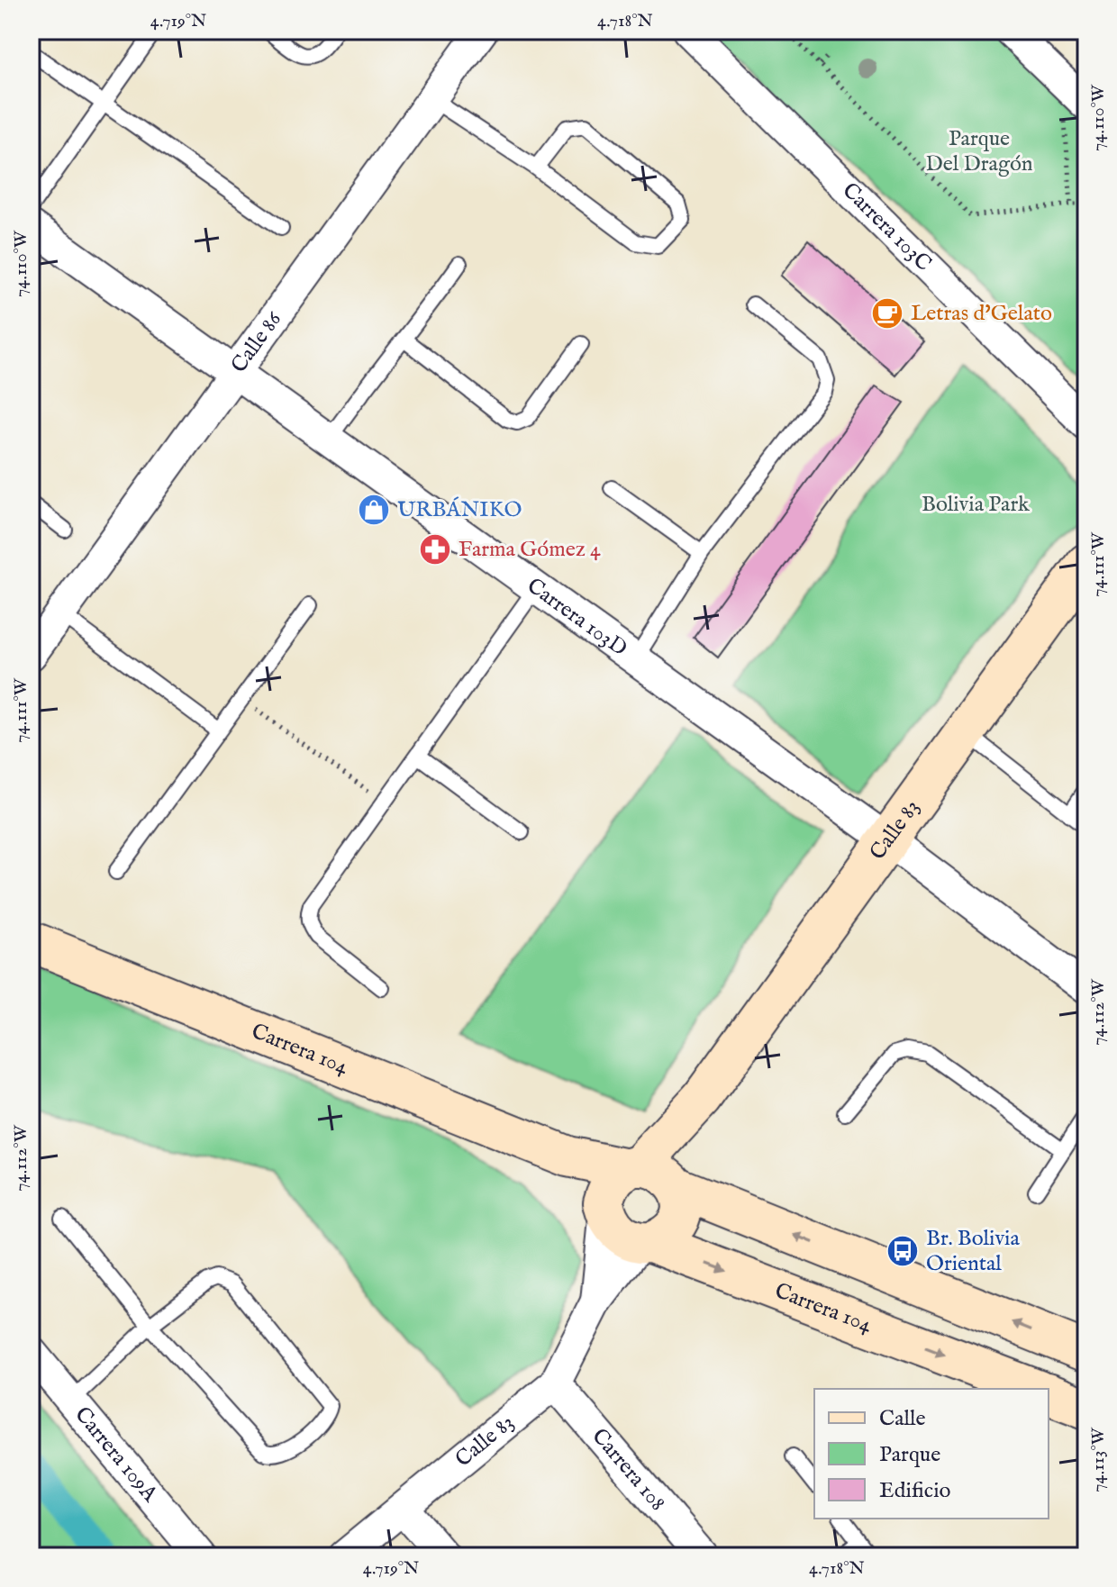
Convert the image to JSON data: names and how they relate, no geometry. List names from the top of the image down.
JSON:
{
  "streets": {
    "street": [
      "Carrera 103C",
      "Calle 86",
      "Carrera 103D",
      "Calle 83",
      "Carrera 104",
      "Carrera 109A",
      "Carrera 108"
    ]
  },
  "crossings": [
    ["Calle 86", "Carrera 103D"],
    ["Carrera 103D", "Calle 83"],
    ["Calle 83", "Carrera 104"],
    ["Calle 83", "Carrera 108"]
  ],
  "parks": ["Parque Del Dragón", "Bolivia Park"],
  "places": {
    "cafe": ["Letras d'Gelato"],
    "shop": ["URBÁNIKO"],
    "pharmacy": ["Farma Gómez 4"],
    "bus stop": ["Br. Bolivia Oriental"]
  },
  "legend": ["Calle", "Parque", "Edificio"],
  "coordinates": [
    "4.719°N",
    "4.718°N",
    "74.110°W",
    "74.111°W",
    "74.112°W",
    "74.113°W"
  ]
}
